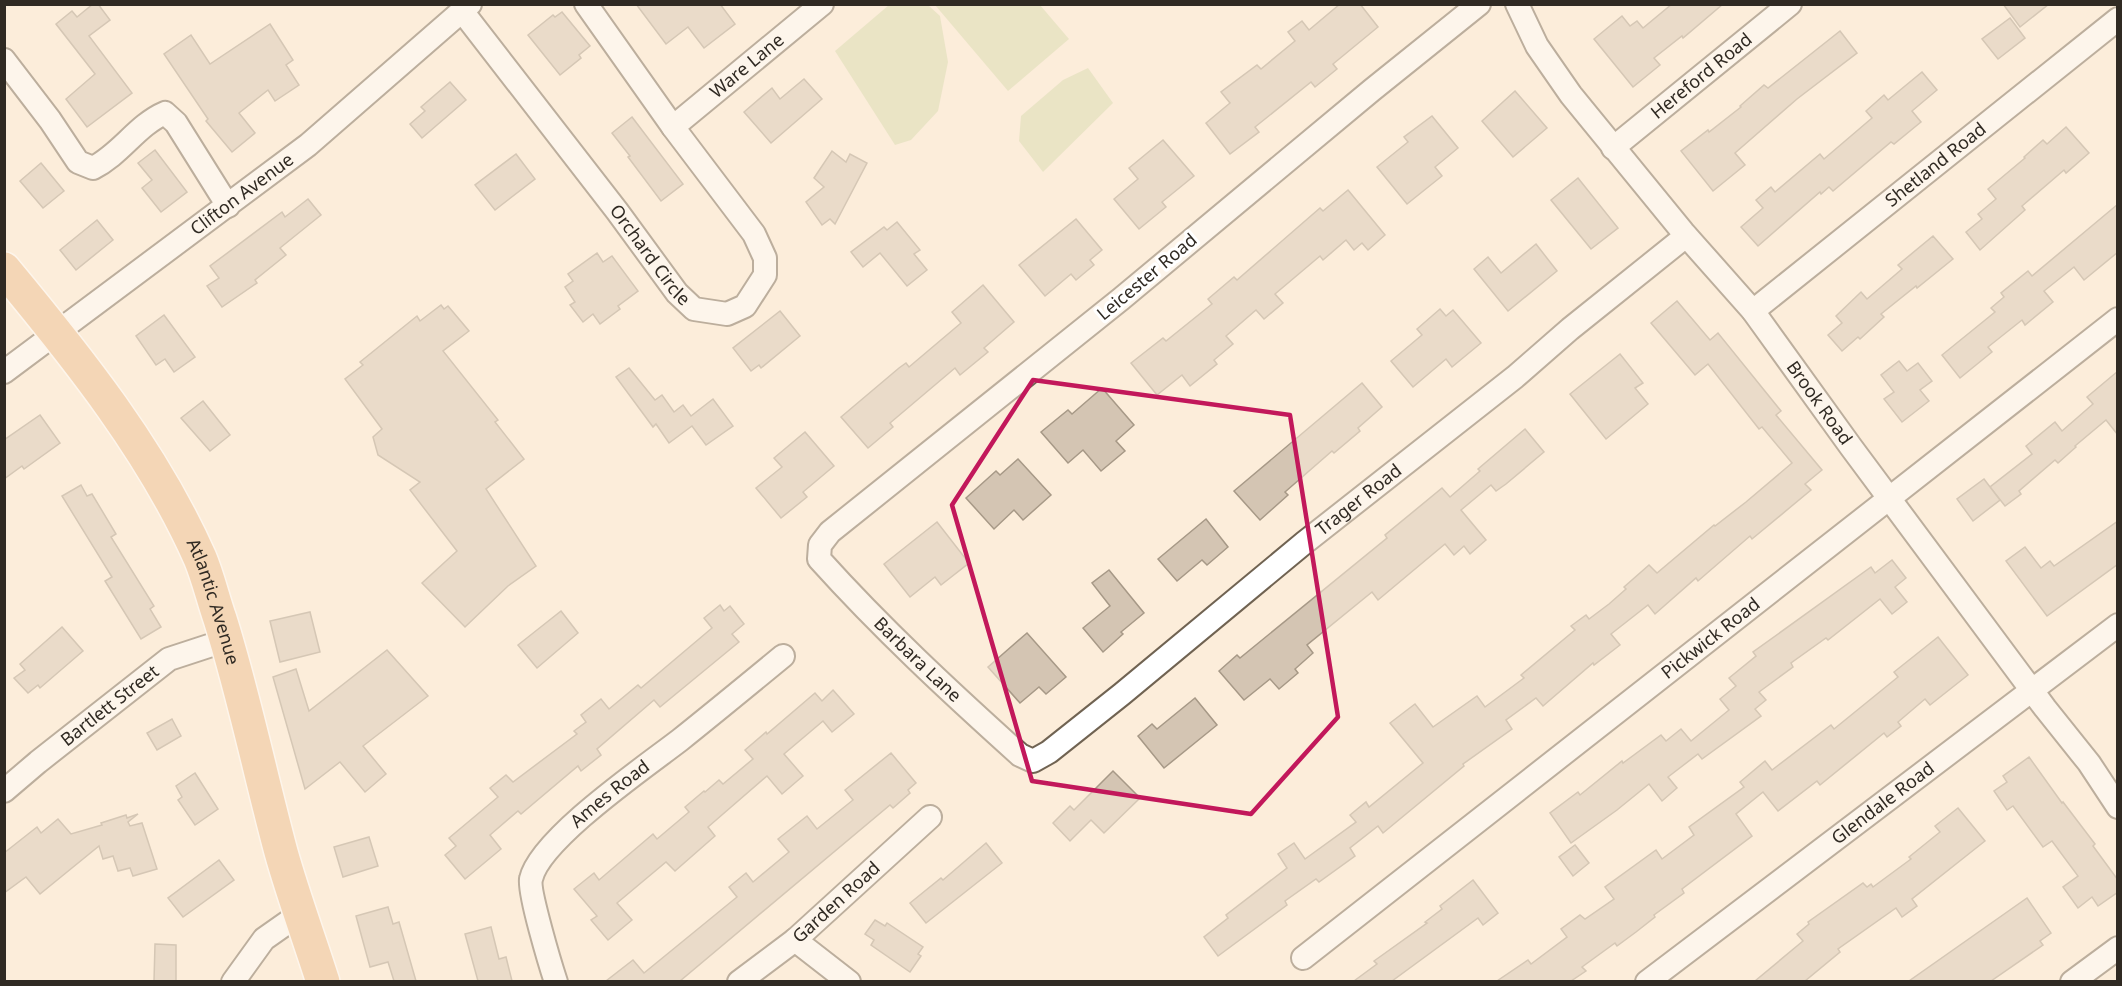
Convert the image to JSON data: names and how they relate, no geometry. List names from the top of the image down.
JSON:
{
  "streets": {
    "main road": ["Atlantic Avenue"],
    "street": [
      "Ware Lane",
      "Hereford Road",
      "Shetland Road",
      "Clifton Avenue",
      "Orchard Circle",
      "Leicester Road",
      "Brook Road",
      "Trager Road",
      "Pickwick Road",
      "Barbara Lane",
      "Bartlett Street",
      "Ames Road",
      "Glendale Road",
      "Garden Road"
    ]
  },
  "crossings": [
    ["Ware Lane", "Orchard Circle"],
    ["Hereford Road", "Brook Road"],
    ["Shetland Road", "Brook Road"],
    ["Clifton Avenue", "Orchard Circle"],
    ["Clifton Avenue", "Atlantic Avenue"],
    ["Leicester Road", "Barbara Lane"],
    ["Brook Road", "Trager Road"],
    ["Brook Road", "Pickwick Road"],
    ["Brook Road", "Glendale Road"],
    ["Trager Road", "Barbara Lane"],
    ["Atlantic Avenue", "Bartlett Street"]
  ]
}
